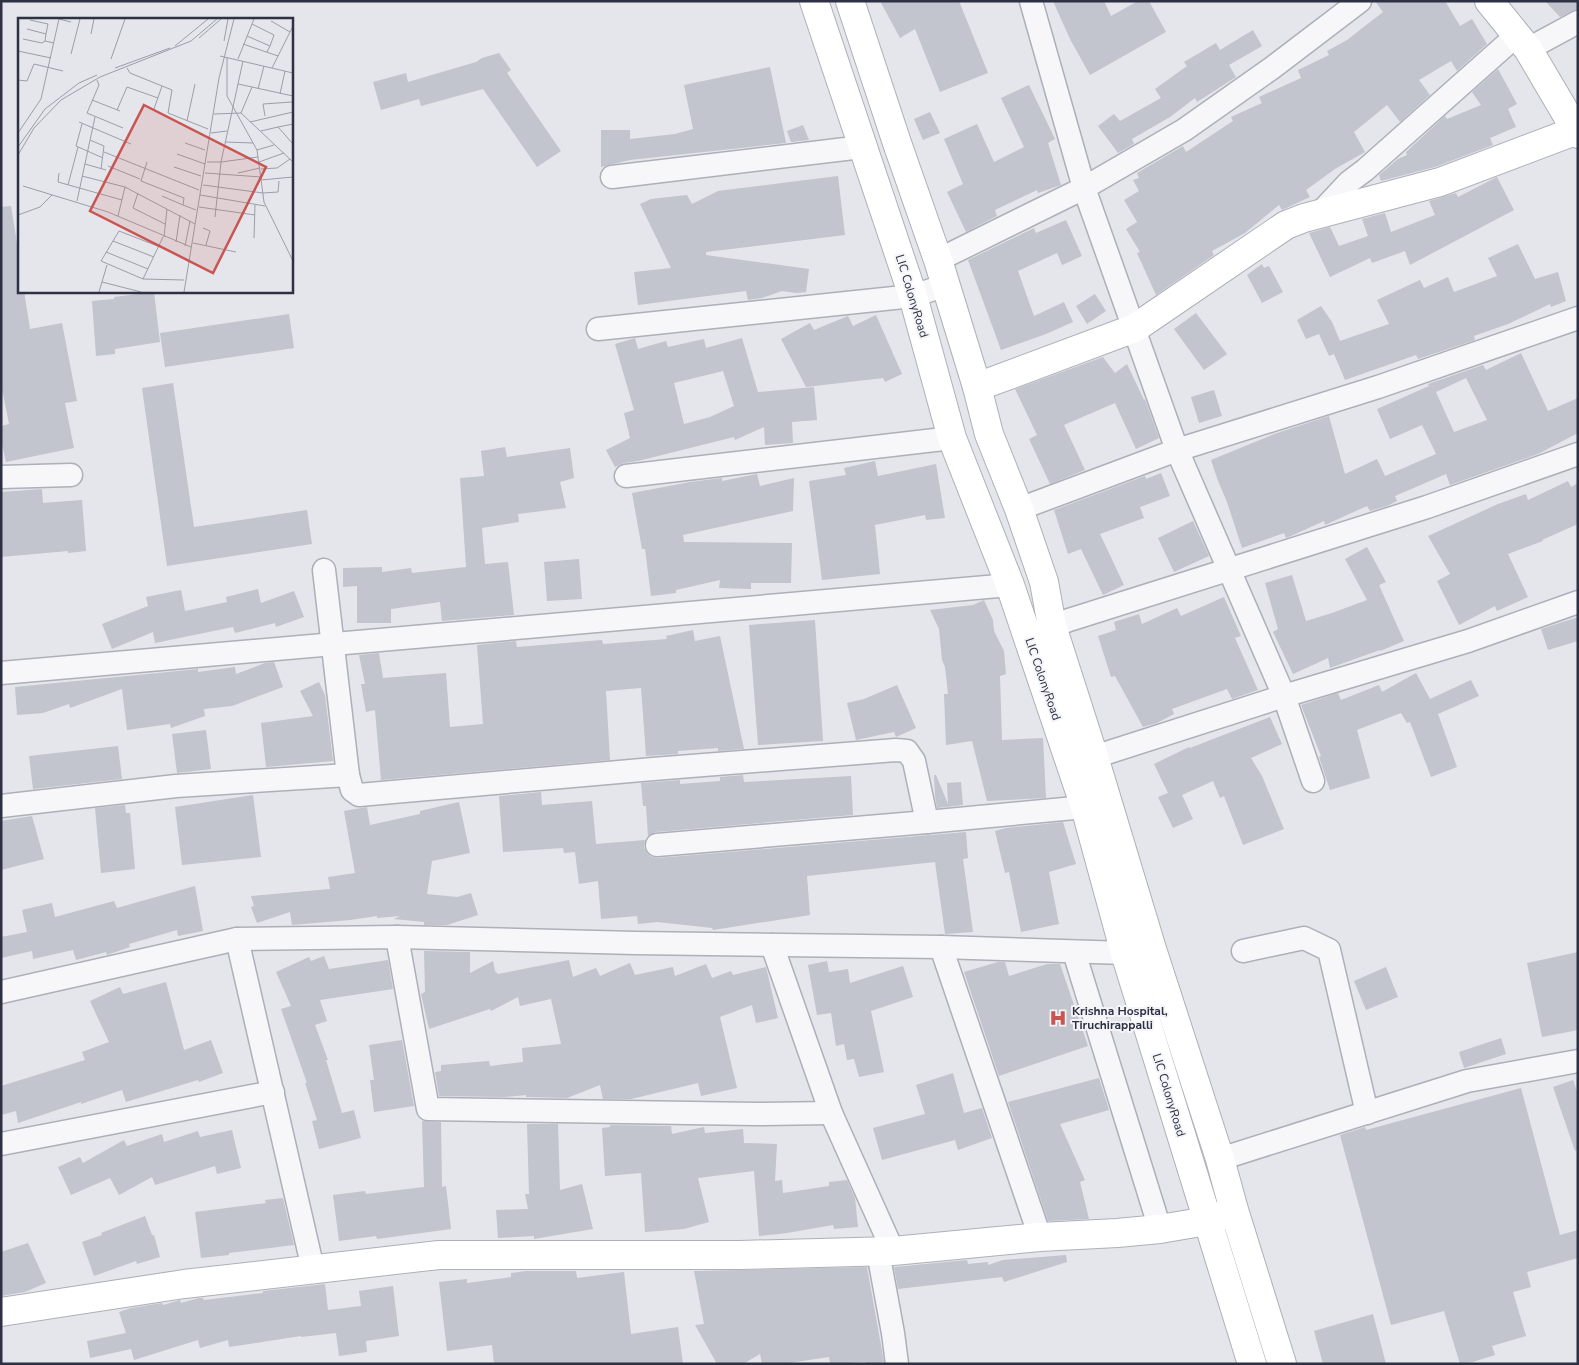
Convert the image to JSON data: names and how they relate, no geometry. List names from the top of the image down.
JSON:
{
  "streets": {
    "main road": ["LIC ColonyRoad"]
  },
  "places": {
    "hospital": ["Krishna Hospital, Tiruchirappalli"]
  }
}
